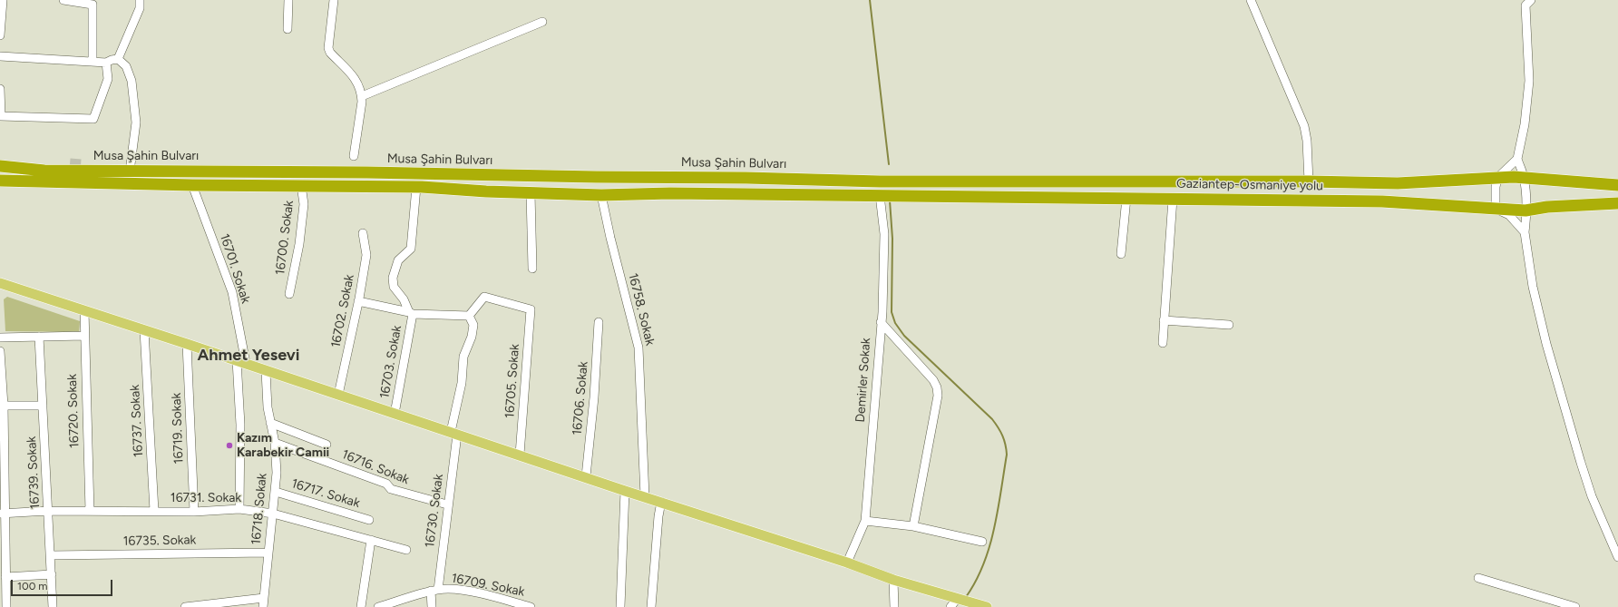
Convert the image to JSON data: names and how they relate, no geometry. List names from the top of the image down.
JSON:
{
  "streets": {
    "highway": ["Musa Şahin Bulvarı", "Gaziantep-Osmaniye yolu"],
    "street": [
      "16700. Sokak",
      "16701. Sokak",
      "16758. Sokak",
      "16702. Sokak",
      "16703. Sokak",
      "Demirler Sokak",
      "16705. Sokak",
      "16706. Sokak",
      "16720. Sokak",
      "16737. Sokak",
      "16719. Sokak",
      "16716. Sokak",
      "16739. Sokak",
      "16717. Sokak",
      "16731. Sokak",
      "16718. Sokak",
      "16730. Sokak",
      "16735. Sokak",
      "16709. Sokak"
    ]
  },
  "crossings": [
    ["Musa Şahin Bulvarı", "Gaziantep-Osmaniye yolu"],
    ["Gaziantep-Osmaniye yolu", "Demirler Sokak"],
    ["16701. Sokak", "16731. Sokak"],
    ["16705. Sokak", "16730. Sokak"],
    ["16720. Sokak", "16731. Sokak"],
    ["16737. Sokak", "16731. Sokak"],
    ["16719. Sokak", "16731. Sokak"],
    ["16716. Sokak", "16718. Sokak"],
    ["16716. Sokak", "16730. Sokak"],
    ["16739. Sokak", "16731. Sokak"],
    ["16739. Sokak", "16735. Sokak"],
    ["16717. Sokak", "16718. Sokak"],
    ["16731. Sokak", "16718. Sokak"],
    ["16718. Sokak", "16735. Sokak"],
    ["16730. Sokak", "16709. Sokak"]
  ],
  "districts": ["Ahmet Yesevi"],
  "places": ["Kazım Karabekir Camii"],
  "scale_bar": "100 m"
}
